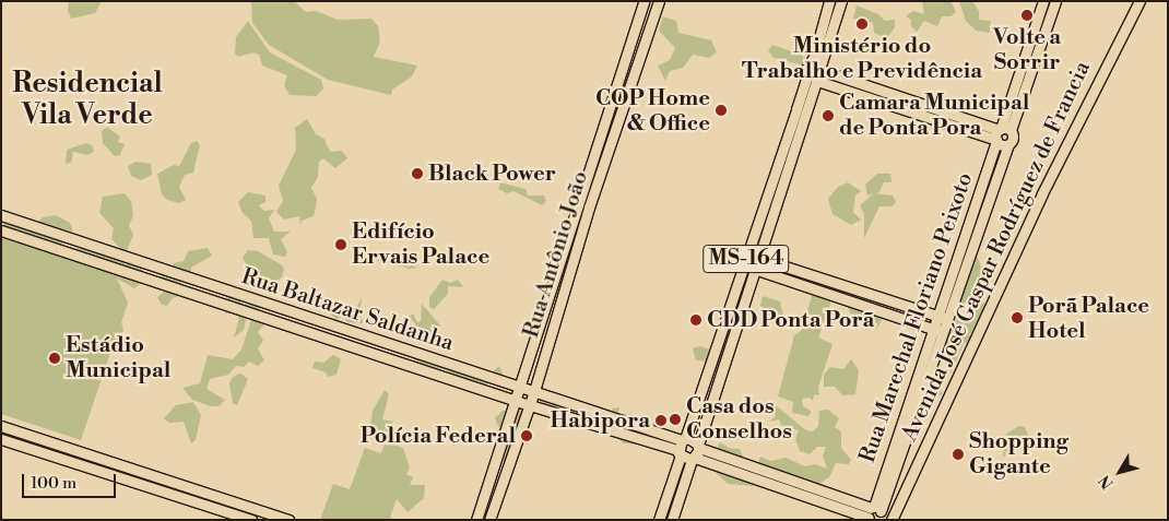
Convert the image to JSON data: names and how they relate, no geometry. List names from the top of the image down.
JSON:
{
  "streets": {
    "main road": [
      "Avenida José Gaspar Rodríguez de Francia",
      "Rua Antônio João",
      "MS-164",
      "Rua Baltazar Saldanha",
      "Rua Marechal Floriano Peixoto"
    ]
  },
  "crossings": [
    ["Rua Antônio João", "Rua Baltazar Saldanha"],
    ["MS-164", "Rua Baltazar Saldanha"]
  ],
  "districts": ["Residencial Vila Verde"],
  "places": [
    "Volte a Sorrir",
    "Ministério do Trabalho e Previdência",
    "COP Home & Office",
    "Camara Municipal de Ponta Pora",
    "Black Power",
    "Edifício Ervais Palace",
    "Porã Palace Hotel",
    "CDD Ponta Porã",
    "Estádio Municipal",
    "Casa dos Conselhos",
    "Habipora",
    "Polícia Federal",
    "Shopping Gigante"
  ],
  "scale_bar": "100 m",
  "north": "bottom left"
}
